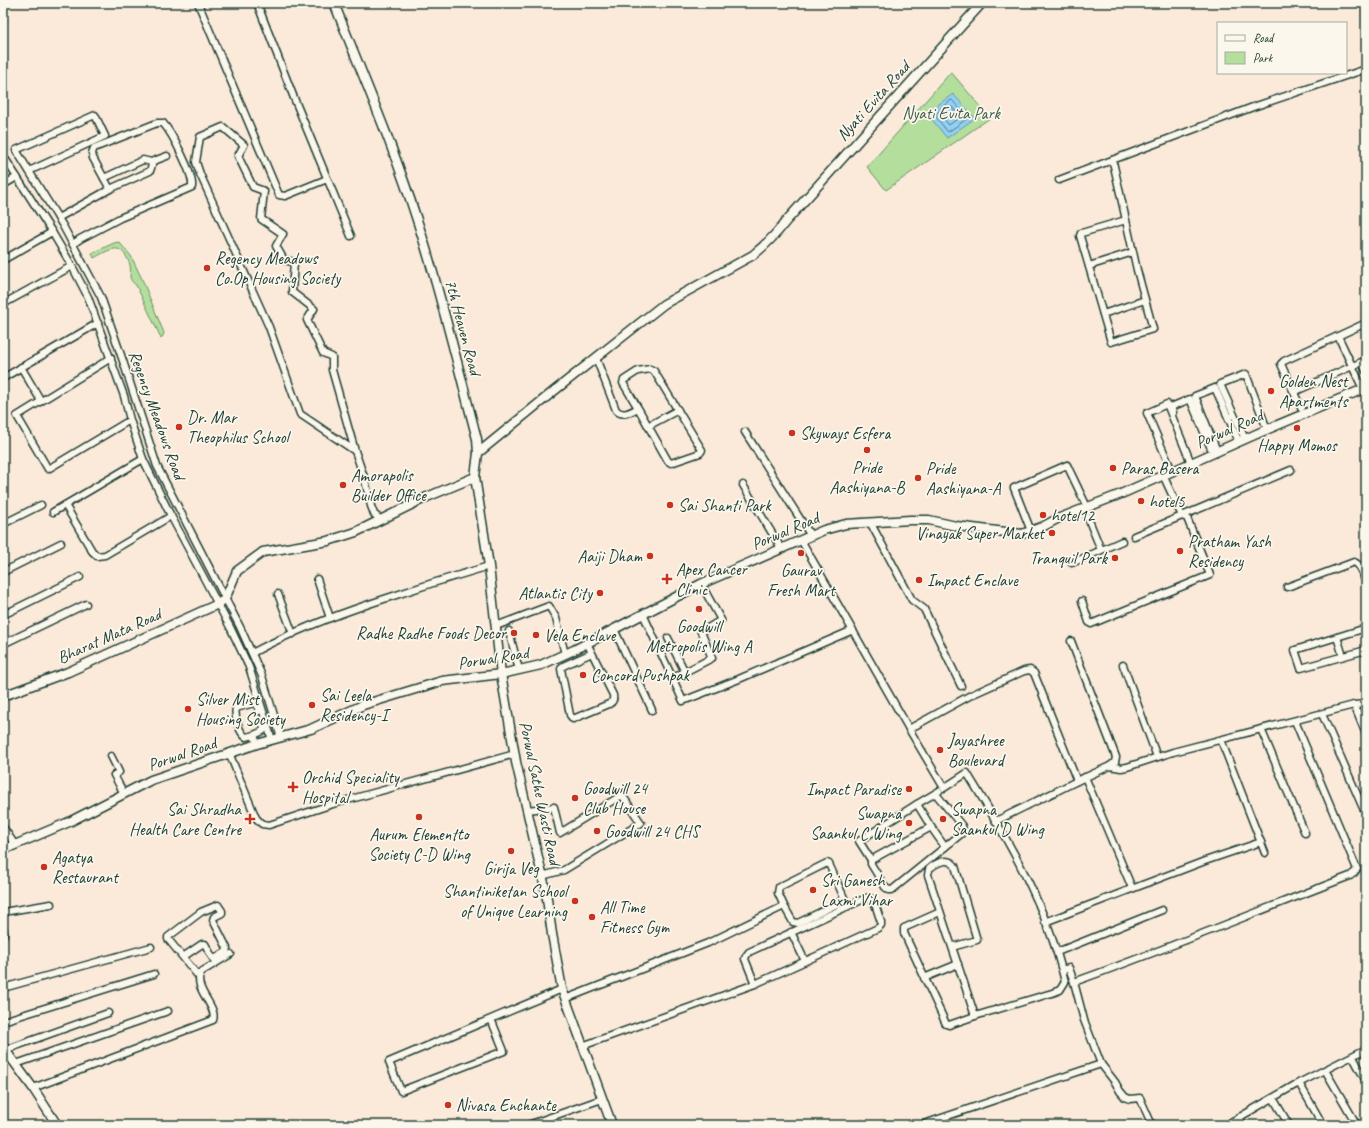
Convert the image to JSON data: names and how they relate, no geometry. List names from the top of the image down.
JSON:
{
  "streets": {
    "street": [
      "Nyati Evita Road",
      "7th Heaven Road",
      "Regency Meadows Road",
      "Porwal Road",
      "Bharat Mata Road",
      "Porwal Sathe Wasti Road"
    ]
  },
  "crossings": [
    ["Nyati Evita Road", "7th Heaven Road"],
    ["7th Heaven Road", "Porwal Road"],
    ["7th Heaven Road", "Porwal Sathe Wasti Road"],
    ["Regency Meadows Road", "Porwal Road"],
    ["Regency Meadows Road", "Bharat Mata Road"],
    ["Porwal Road", "Porwal Sathe Wasti Road"]
  ],
  "parks": ["Nyati Evita Park"],
  "places": {
    "other": [
      "Regency Meadows Co.Op Housing Society",
      "Golden Nest Apartments",
      "Dr. Mar Theophilus School",
      "Happy Momos",
      "Skyways Esfera",
      "Pride Aashiyana-B",
      "Paras Basera",
      "Pride Aashiyana-A",
      "Amorapolis Builder Office",
      "hotel5",
      "Sai Shanti Park",
      "hotel12",
      "Vinayak Super Market",
      "Pratham Yash Residency",
      "Gaurav Fresh Mart",
      "Aaiji Dham",
      "Tranquil Park",
      "Impact Enclave",
      "Atlantis City",
      "Goodwill Metropolis Wing A",
      "Radhe Radhe Foods Decor",
      "Vela Enclave",
      "Concord Pushpak",
      "Sai Leela Residency-I",
      "Silver Mist Housing Society",
      "Jayashree Boulevard",
      "Impact Paradise",
      "Goodwill 24 Club House",
      "Aurum Elementto Society C-D Wing",
      "Swapna Saankul D Wing",
      "Swapna Saankul C Wing",
      "Goodwill 24 CHS",
      "Girija Veg",
      "Agatya Restaurant",
      "Sri Ganesh Laxmi Vihar",
      "Shantiniketan School of Unique Learning",
      "All Time Fitness Gym",
      "Nivasa Enchante"
    ],
    "health": ["Apex Cancer Clinic", "Orchid Speciality Hospital", "Sai Shradha Health Care Centre"]
  },
  "legend": ["Road", "Park"]
}
